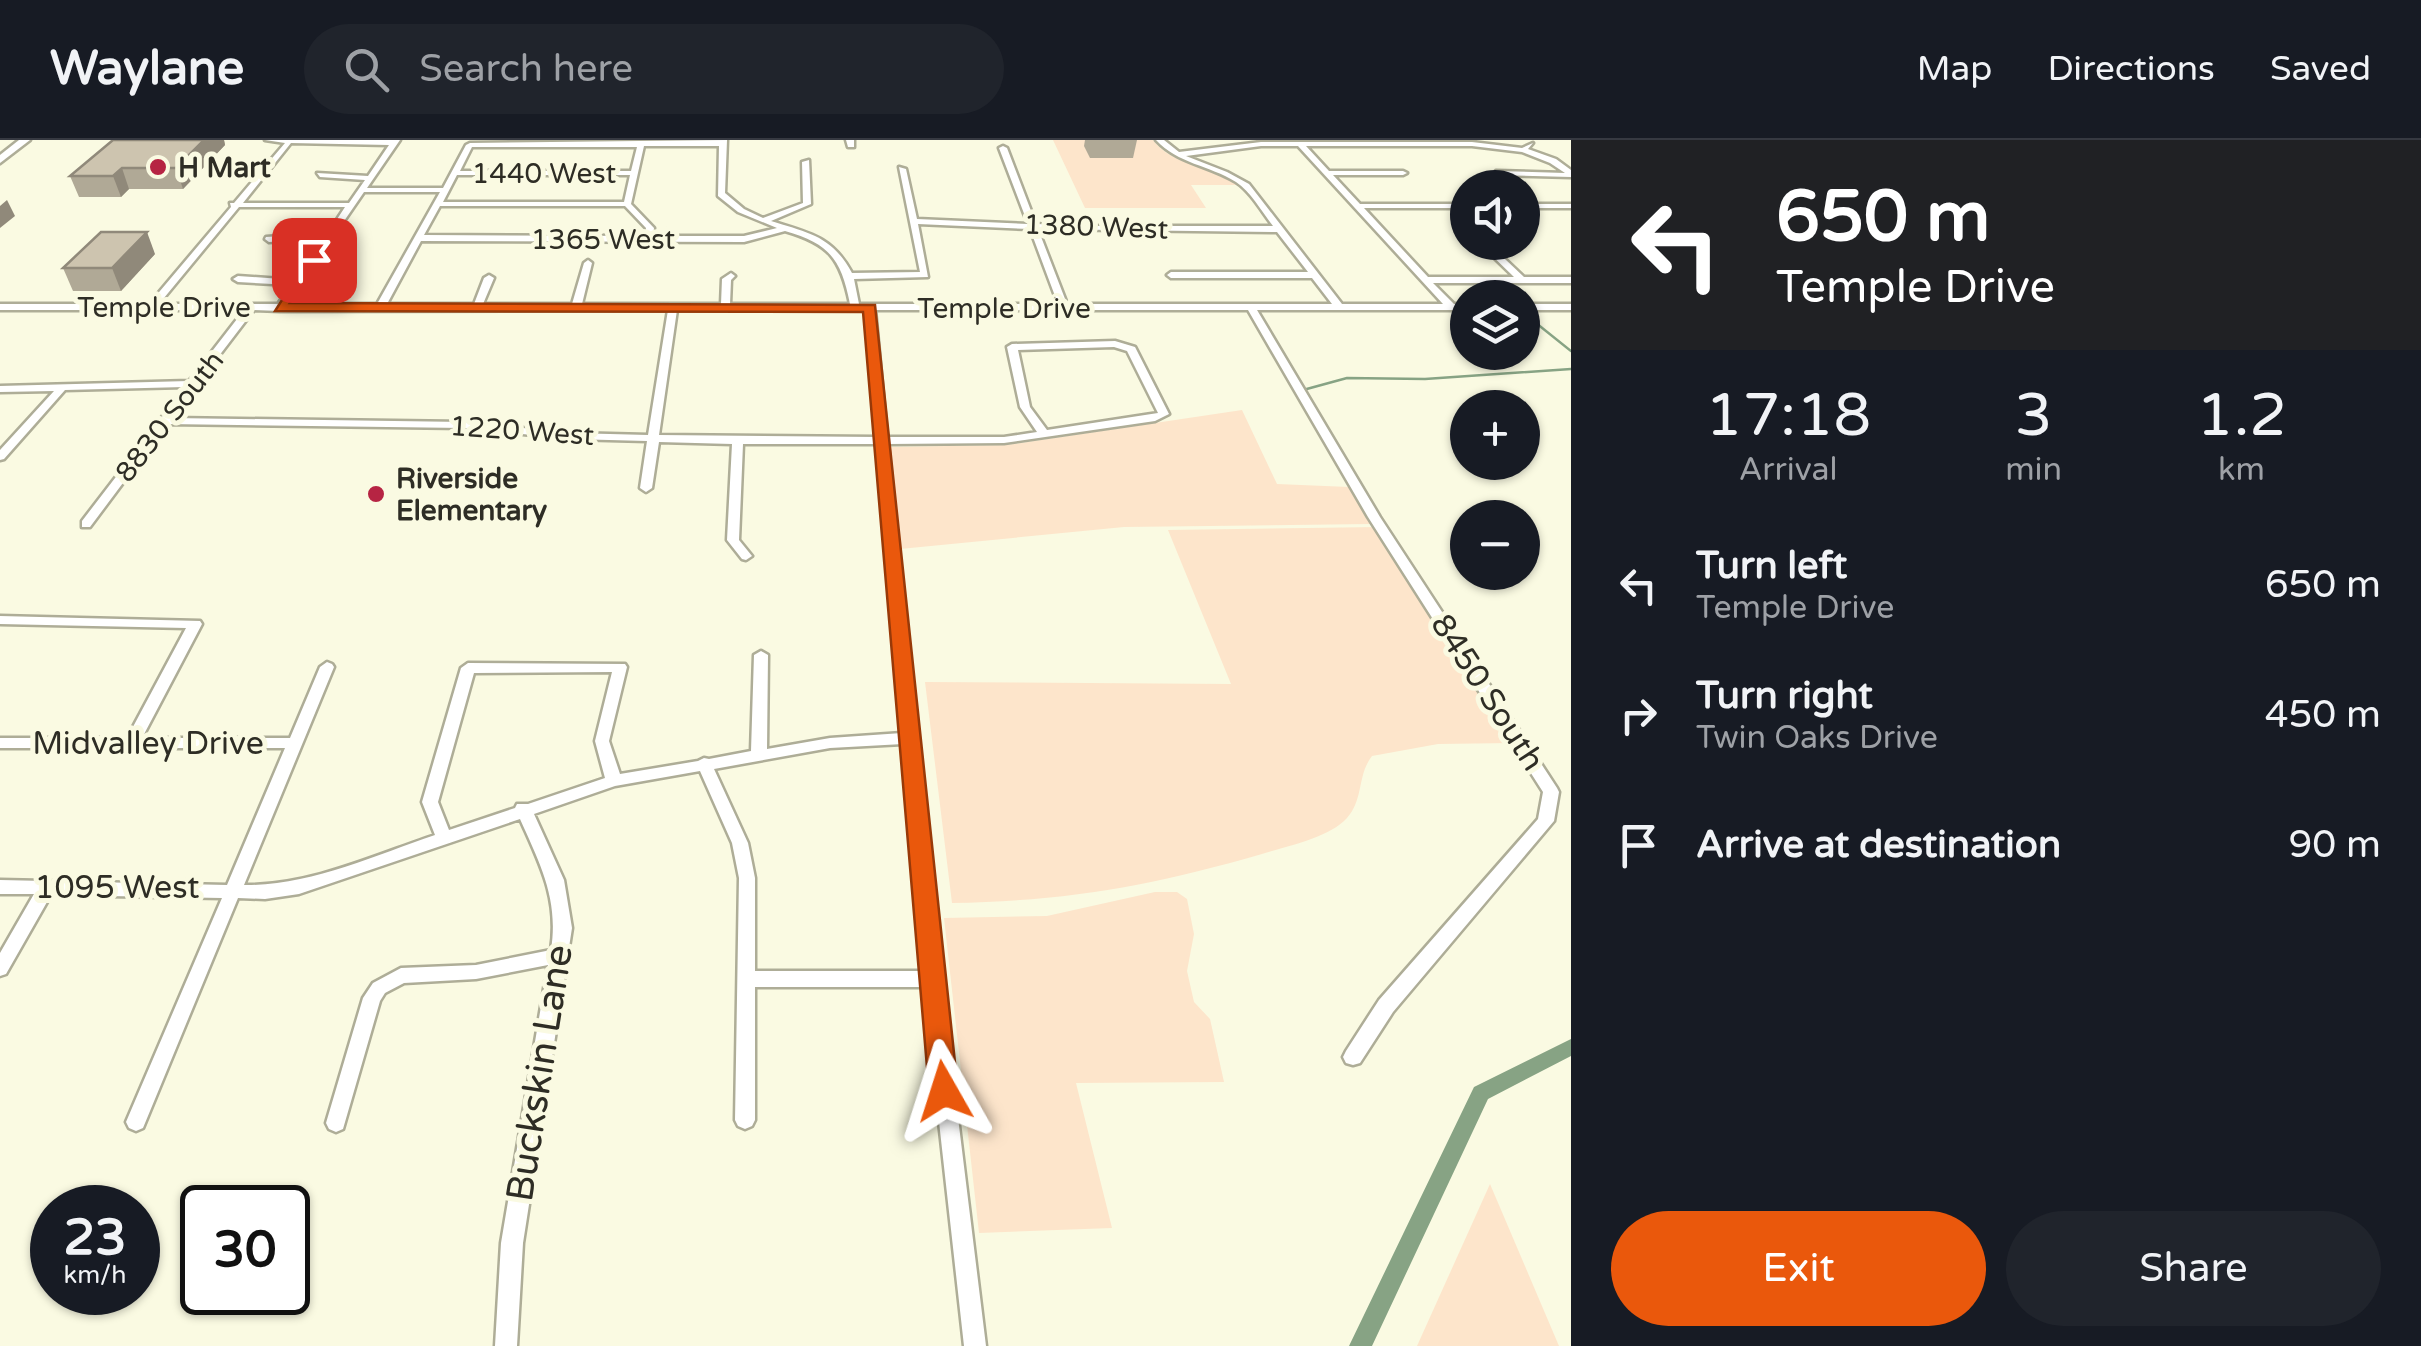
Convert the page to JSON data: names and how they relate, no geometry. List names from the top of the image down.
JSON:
{
  "streets": {
    "street": [
      "1440 West",
      "1380 West",
      "1365 West",
      "Temple Drive",
      "8830 South",
      "1220 West",
      "8450 South",
      "Midvalley Drive",
      "1095 West",
      "Buckskin Lane"
    ]
  },
  "crossings": [
    ["Temple Drive", "8830 South"],
    ["Temple Drive", "8450 South"],
    ["8830 South", "1220 West"],
    ["1095 West", "Buckskin Lane"]
  ],
  "places": ["H Mart", "Riverside Elementary"],
  "page": {
    "header": "Waylane",
    "search": "Search here",
    "nav": ["Map", "Directions", "Saved"],
    "turn": ["650 m", "Temple Drive"],
    "map_buttons": ["+", "−"],
    "eta": [
      "17:18",
      "Arrival",
      "3",
      "min",
      "1.2",
      "km"
    ],
    "list": [
      {
        "name": "Turn left",
        "note": "Temple Drive",
        "value": "650 m"
      },
      {
        "name": "Turn right",
        "note": "Twin Oaks Drive",
        "value": "450 m"
      },
      {
        "name": "Arrive at destination",
        "value": "90 m"
      }
    ],
    "speed": "23 km/h",
    "limit": "30",
    "buttons": ["Exit", "Share"]
  }
}
